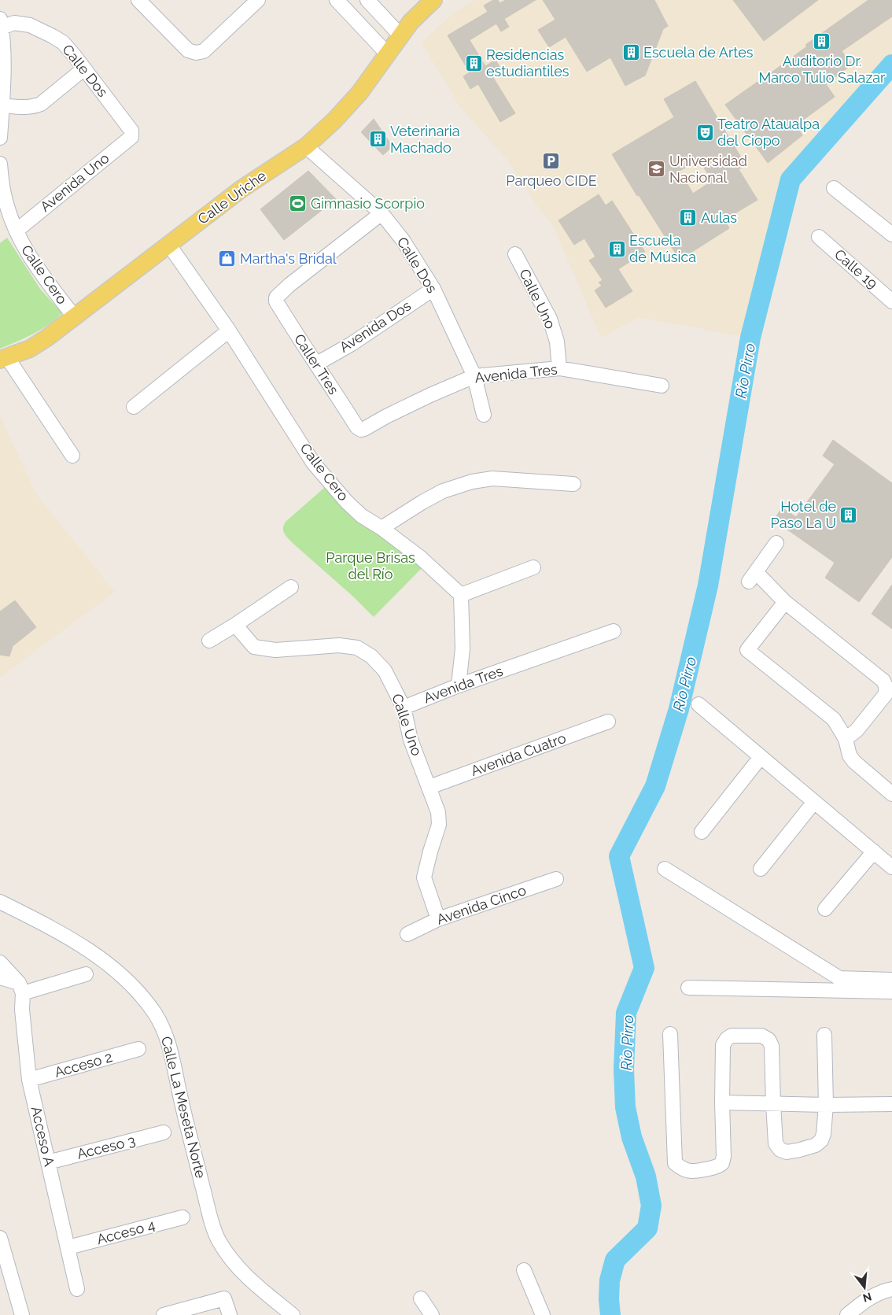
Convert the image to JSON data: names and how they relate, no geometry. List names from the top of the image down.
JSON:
{
  "streets": {
    "main road": ["Calle Uriche"],
    "street": [
      "Calle Dos",
      "Avenida Uno",
      "Calle 19",
      "Calle Cero",
      "Calle Uno",
      "Avenida Dos",
      "Caller Tres",
      "Avenida Tres",
      "Avenida Cuatro",
      "Avenida Cinco",
      "Acceso 2",
      "Calle La Meseta Norte",
      "Acceso A",
      "Acceso 3",
      "Acceso 4"
    ]
  },
  "crossings": [
    ["Calle Dos", "Avenida Uno"],
    ["Calle Dos", "Calle Uriche"],
    ["Calle Dos", "Avenida Dos"],
    ["Calle Dos", "Caller Tres"],
    ["Calle Dos", "Avenida Tres"],
    ["Avenida Uno", "Calle Cero"],
    ["Calle Uriche", "Calle Cero"],
    ["Calle Uno", "Avenida Tres"],
    ["Calle Uno", "Avenida Cuatro"],
    ["Calle Uno", "Avenida Cinco"],
    ["Avenida Dos", "Caller Tres"],
    ["Caller Tres", "Avenida Tres"],
    ["Acceso 2", "Acceso A"],
    ["Acceso A", "Acceso 3"],
    ["Acceso A", "Acceso 4"]
  ],
  "water": ["Río Pirro"],
  "parks": ["Parque Brisas del Río"],
  "places": {
    "building": [
      "Auditorio Dr. Marco Tulio Salazar",
      "Escuela de Artes",
      "Residencias estudiantiles",
      "Veterinaria Machado",
      "Aulas",
      "Escuela de Música",
      "Hotel de Paso La U"
    ],
    "theatre": ["Teatro Ataualpa del Ciopo"],
    "parking": ["Parqueo CIDE"],
    "school or university": ["Universidad Nacional"],
    "sports": ["Gimnasio Scorpio"],
    "shop": ["Martha's Bridal"]
  },
  "north": "bottom"
}
